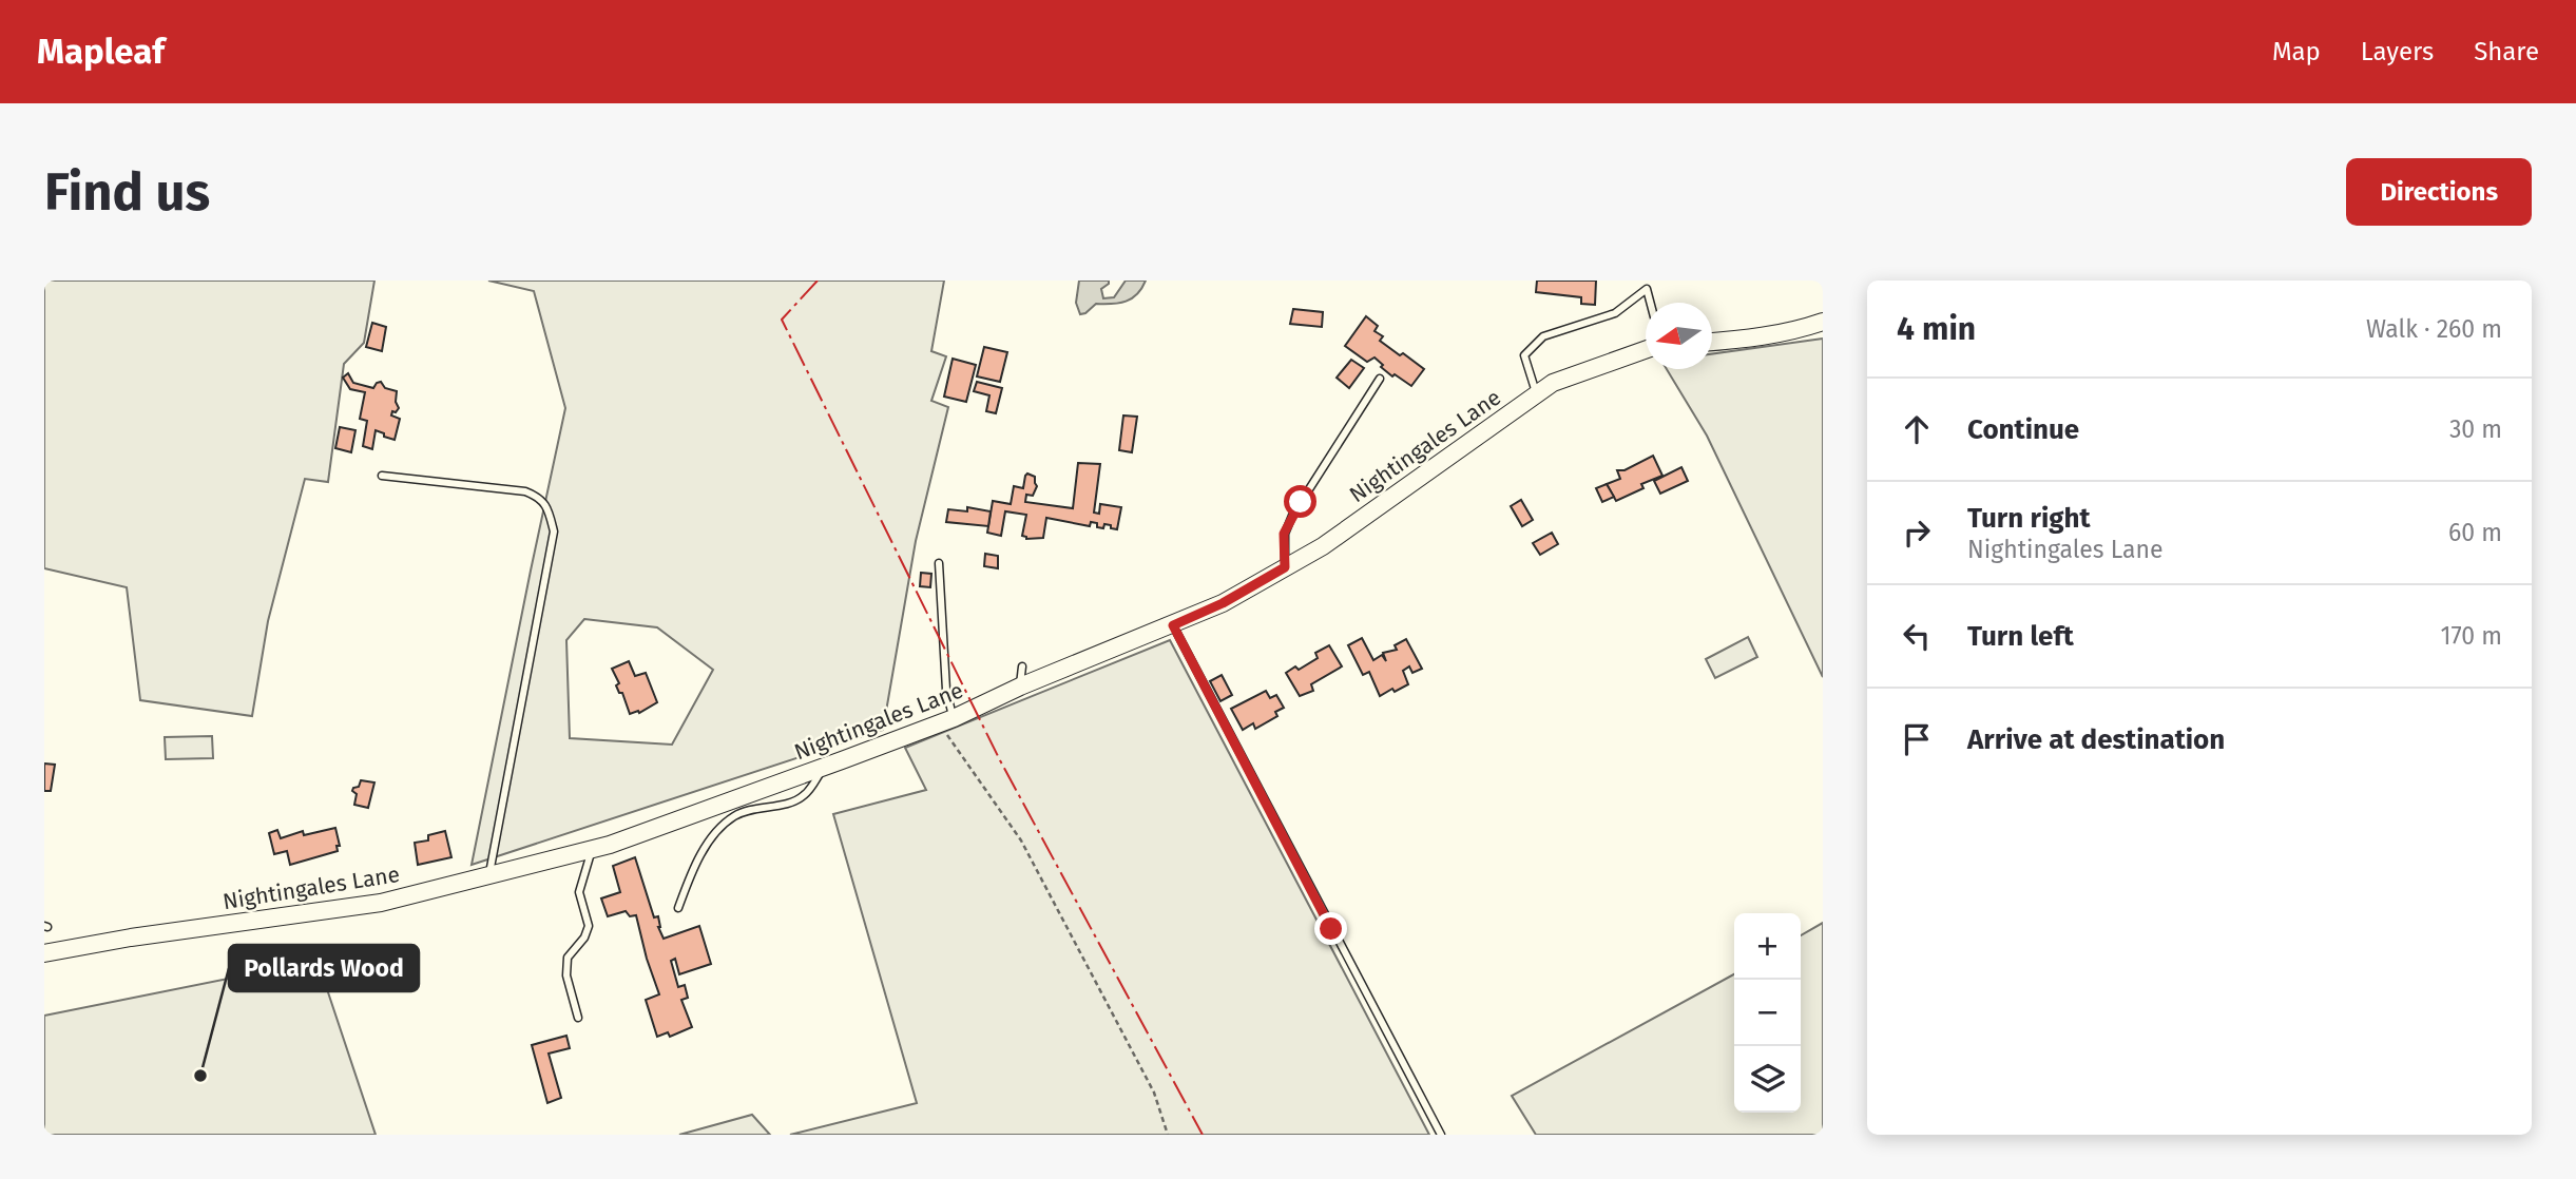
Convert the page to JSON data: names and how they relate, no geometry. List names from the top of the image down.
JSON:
{
  "streets": {
    "main road": ["Nightingales Lane"]
  },
  "places": ["Pollards Wood"],
  "north": "left",
  "page": {
    "header": "Mapleaf",
    "nav": ["Map", "Layers", "Share"],
    "buttons": "Directions",
    "title": "Find us",
    "heading": ["4 min", "Walk · 260 m"],
    "list": [
      ["Continue", "30 m"],
      ["Turn right", "Nightingales Lane", "60 m"],
      ["Turn left", "170 m"],
      "Arrive at destination"
    ],
    "map_buttons": ["+", "−"]
  }
}
